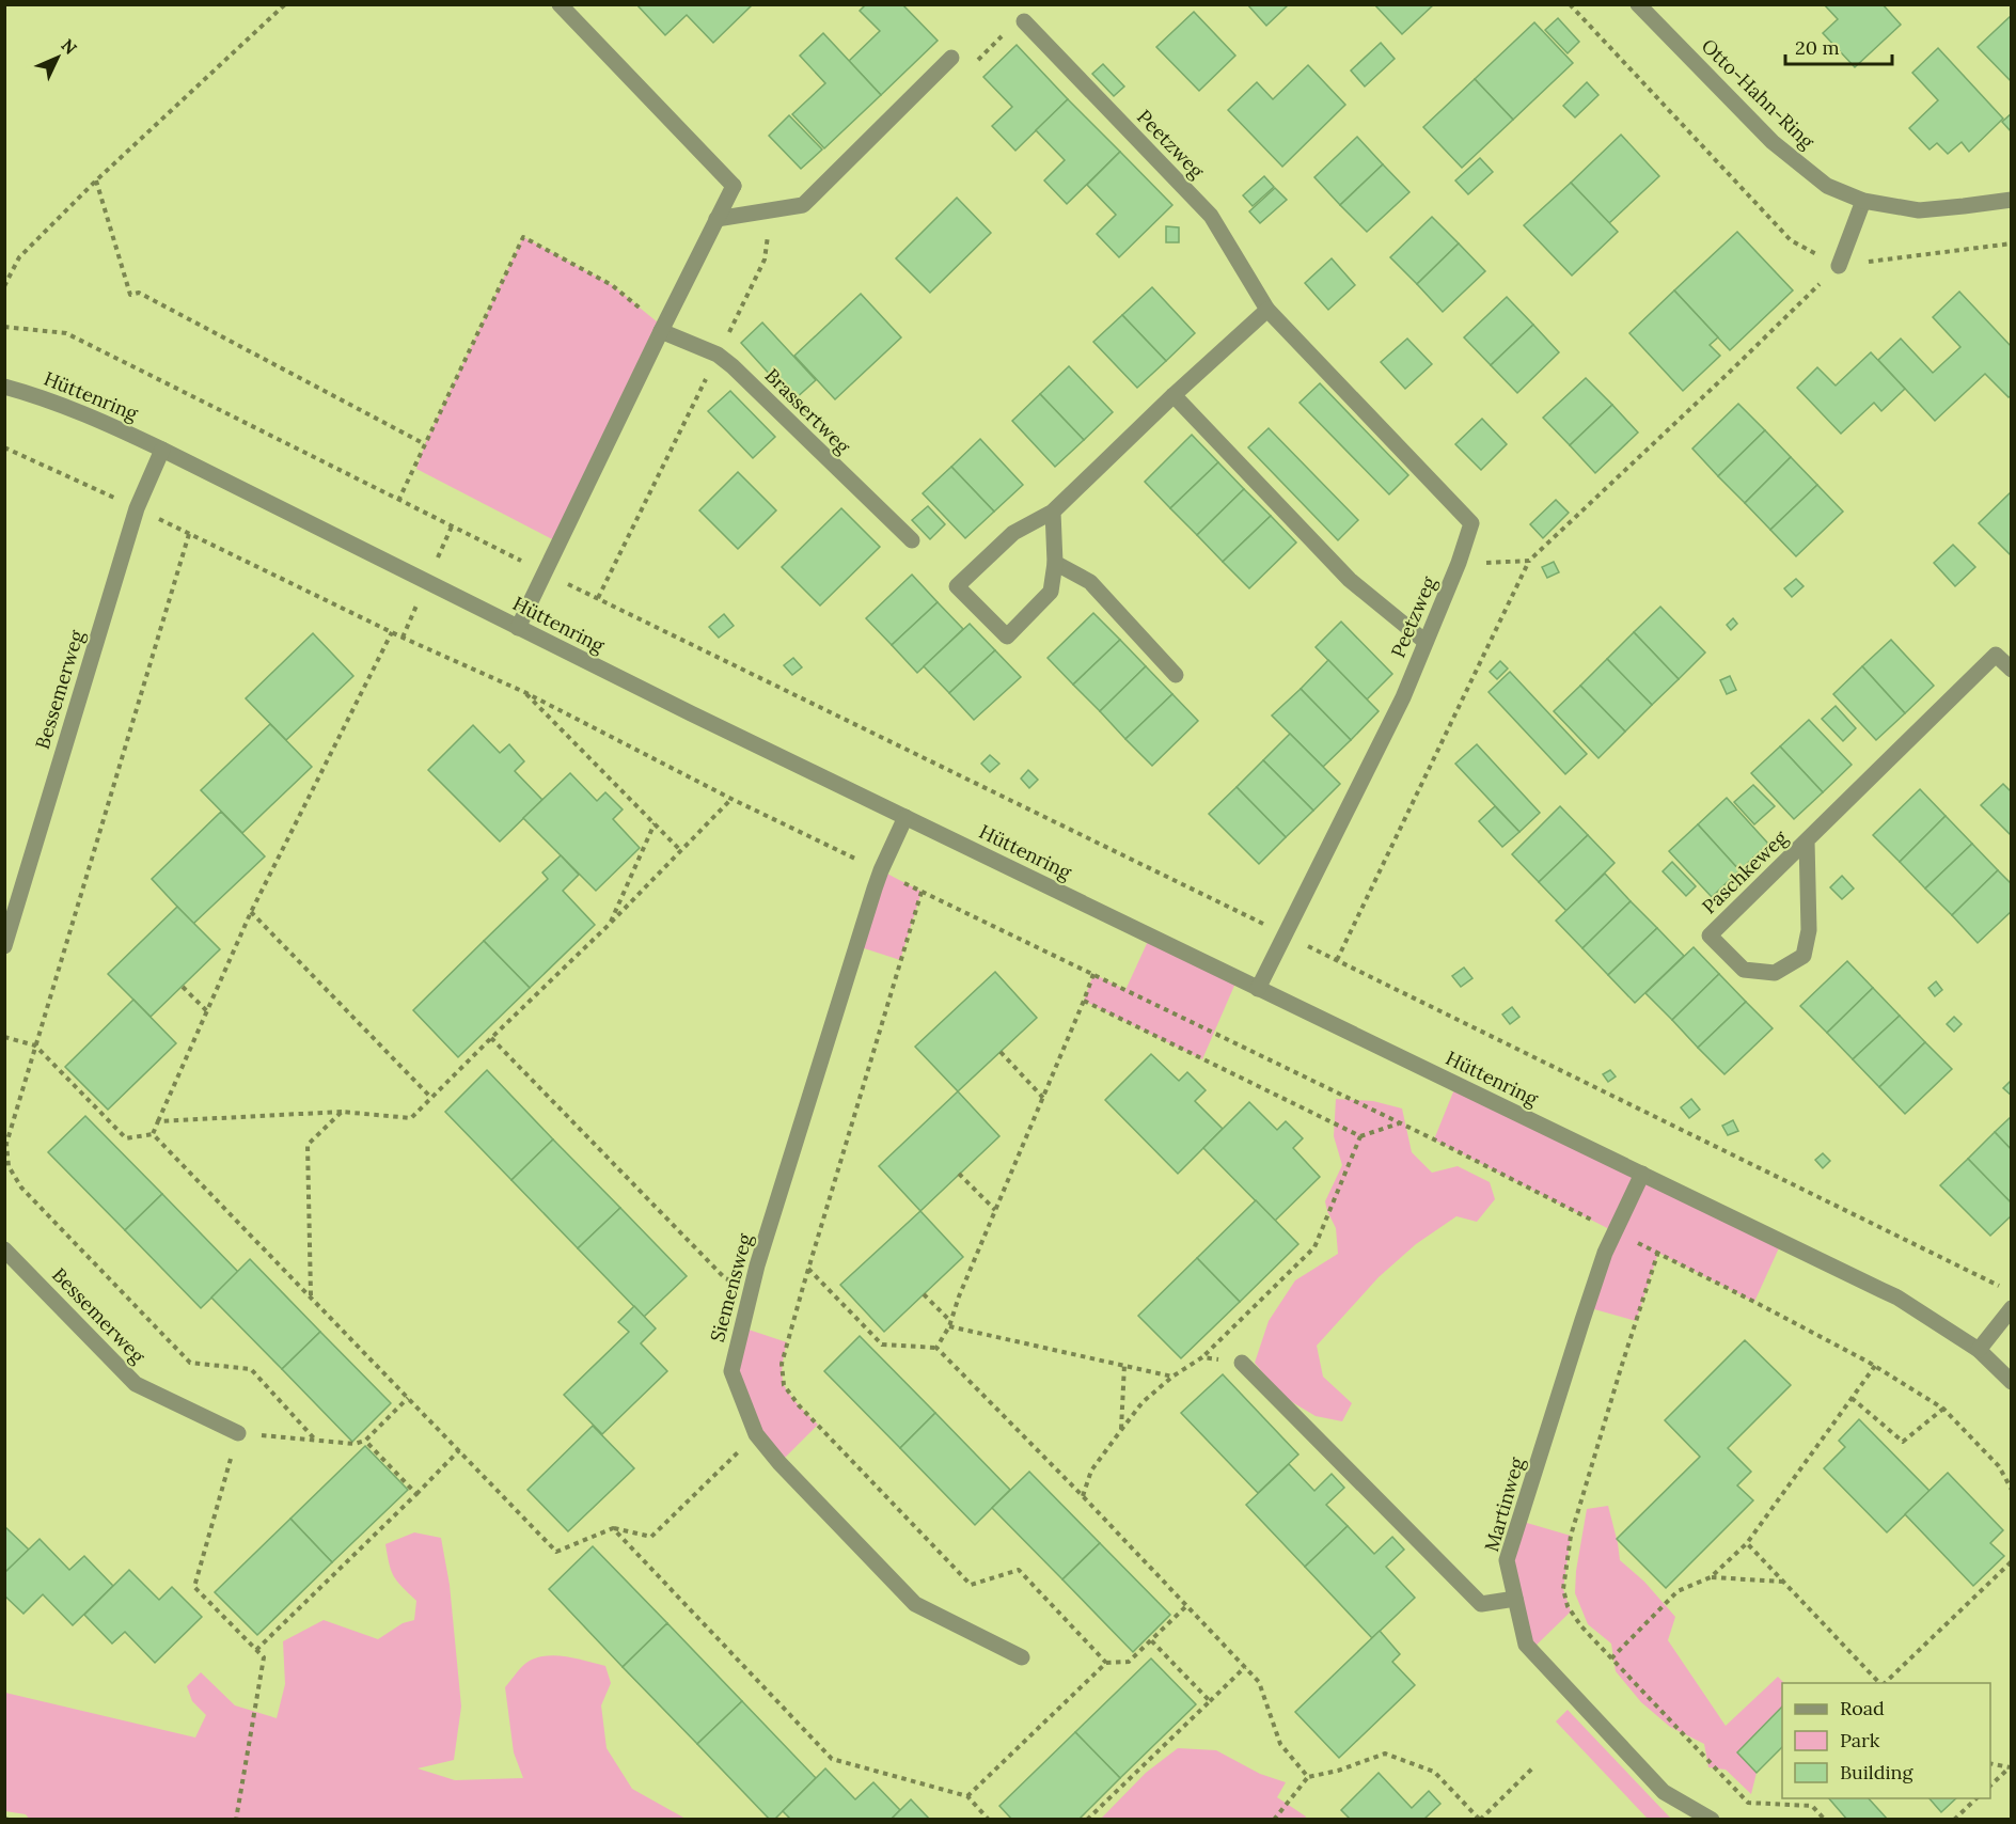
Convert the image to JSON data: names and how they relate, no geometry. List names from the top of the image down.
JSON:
{
  "streets": {
    "street": [
      "Otto-Hahn-Ring",
      "Peetzweg",
      "Hüttenring",
      "Brassertweg",
      "Bessemerweg",
      "Paschkeweg",
      "Siemensweg",
      "Martinweg"
    ]
  },
  "crossings": [
    ["Peetzweg", "Hüttenring"],
    ["Hüttenring", "Bessemerweg"],
    ["Hüttenring", "Siemensweg"],
    ["Hüttenring", "Martinweg"]
  ],
  "legend": ["Road", "Park", "Building"],
  "scale_bar": "20 m",
  "north": "top right"
}
